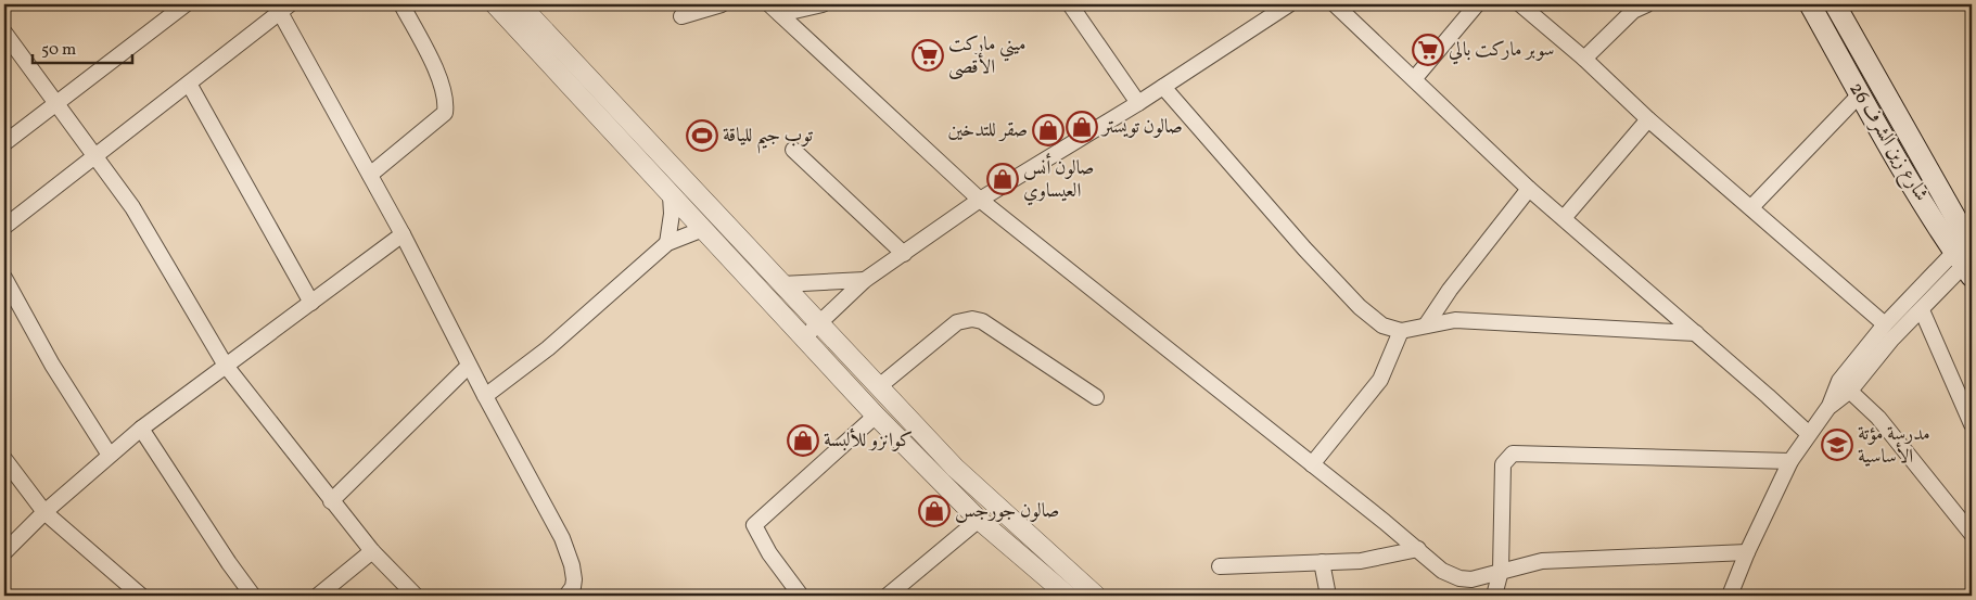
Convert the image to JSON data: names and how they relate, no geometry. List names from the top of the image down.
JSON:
{
  "streets": {
    "main road": ["شارع زين الشرف 26"]
  },
  "places": {
    "supermarket": ["سوبر ماركت بالي", "ميني ماركت الأقصى"],
    "shop": [
      "صالون تويستر",
      "صقر للتدخين",
      "صالون أنس العيساوي",
      "كوانزو للألبسة",
      "صالون جورجس"
    ],
    "sports": ["توب جيم للياقة"],
    "school or university": ["مدرسة مؤتة الأساسية"]
  },
  "scale_bar": "50 m"
}
